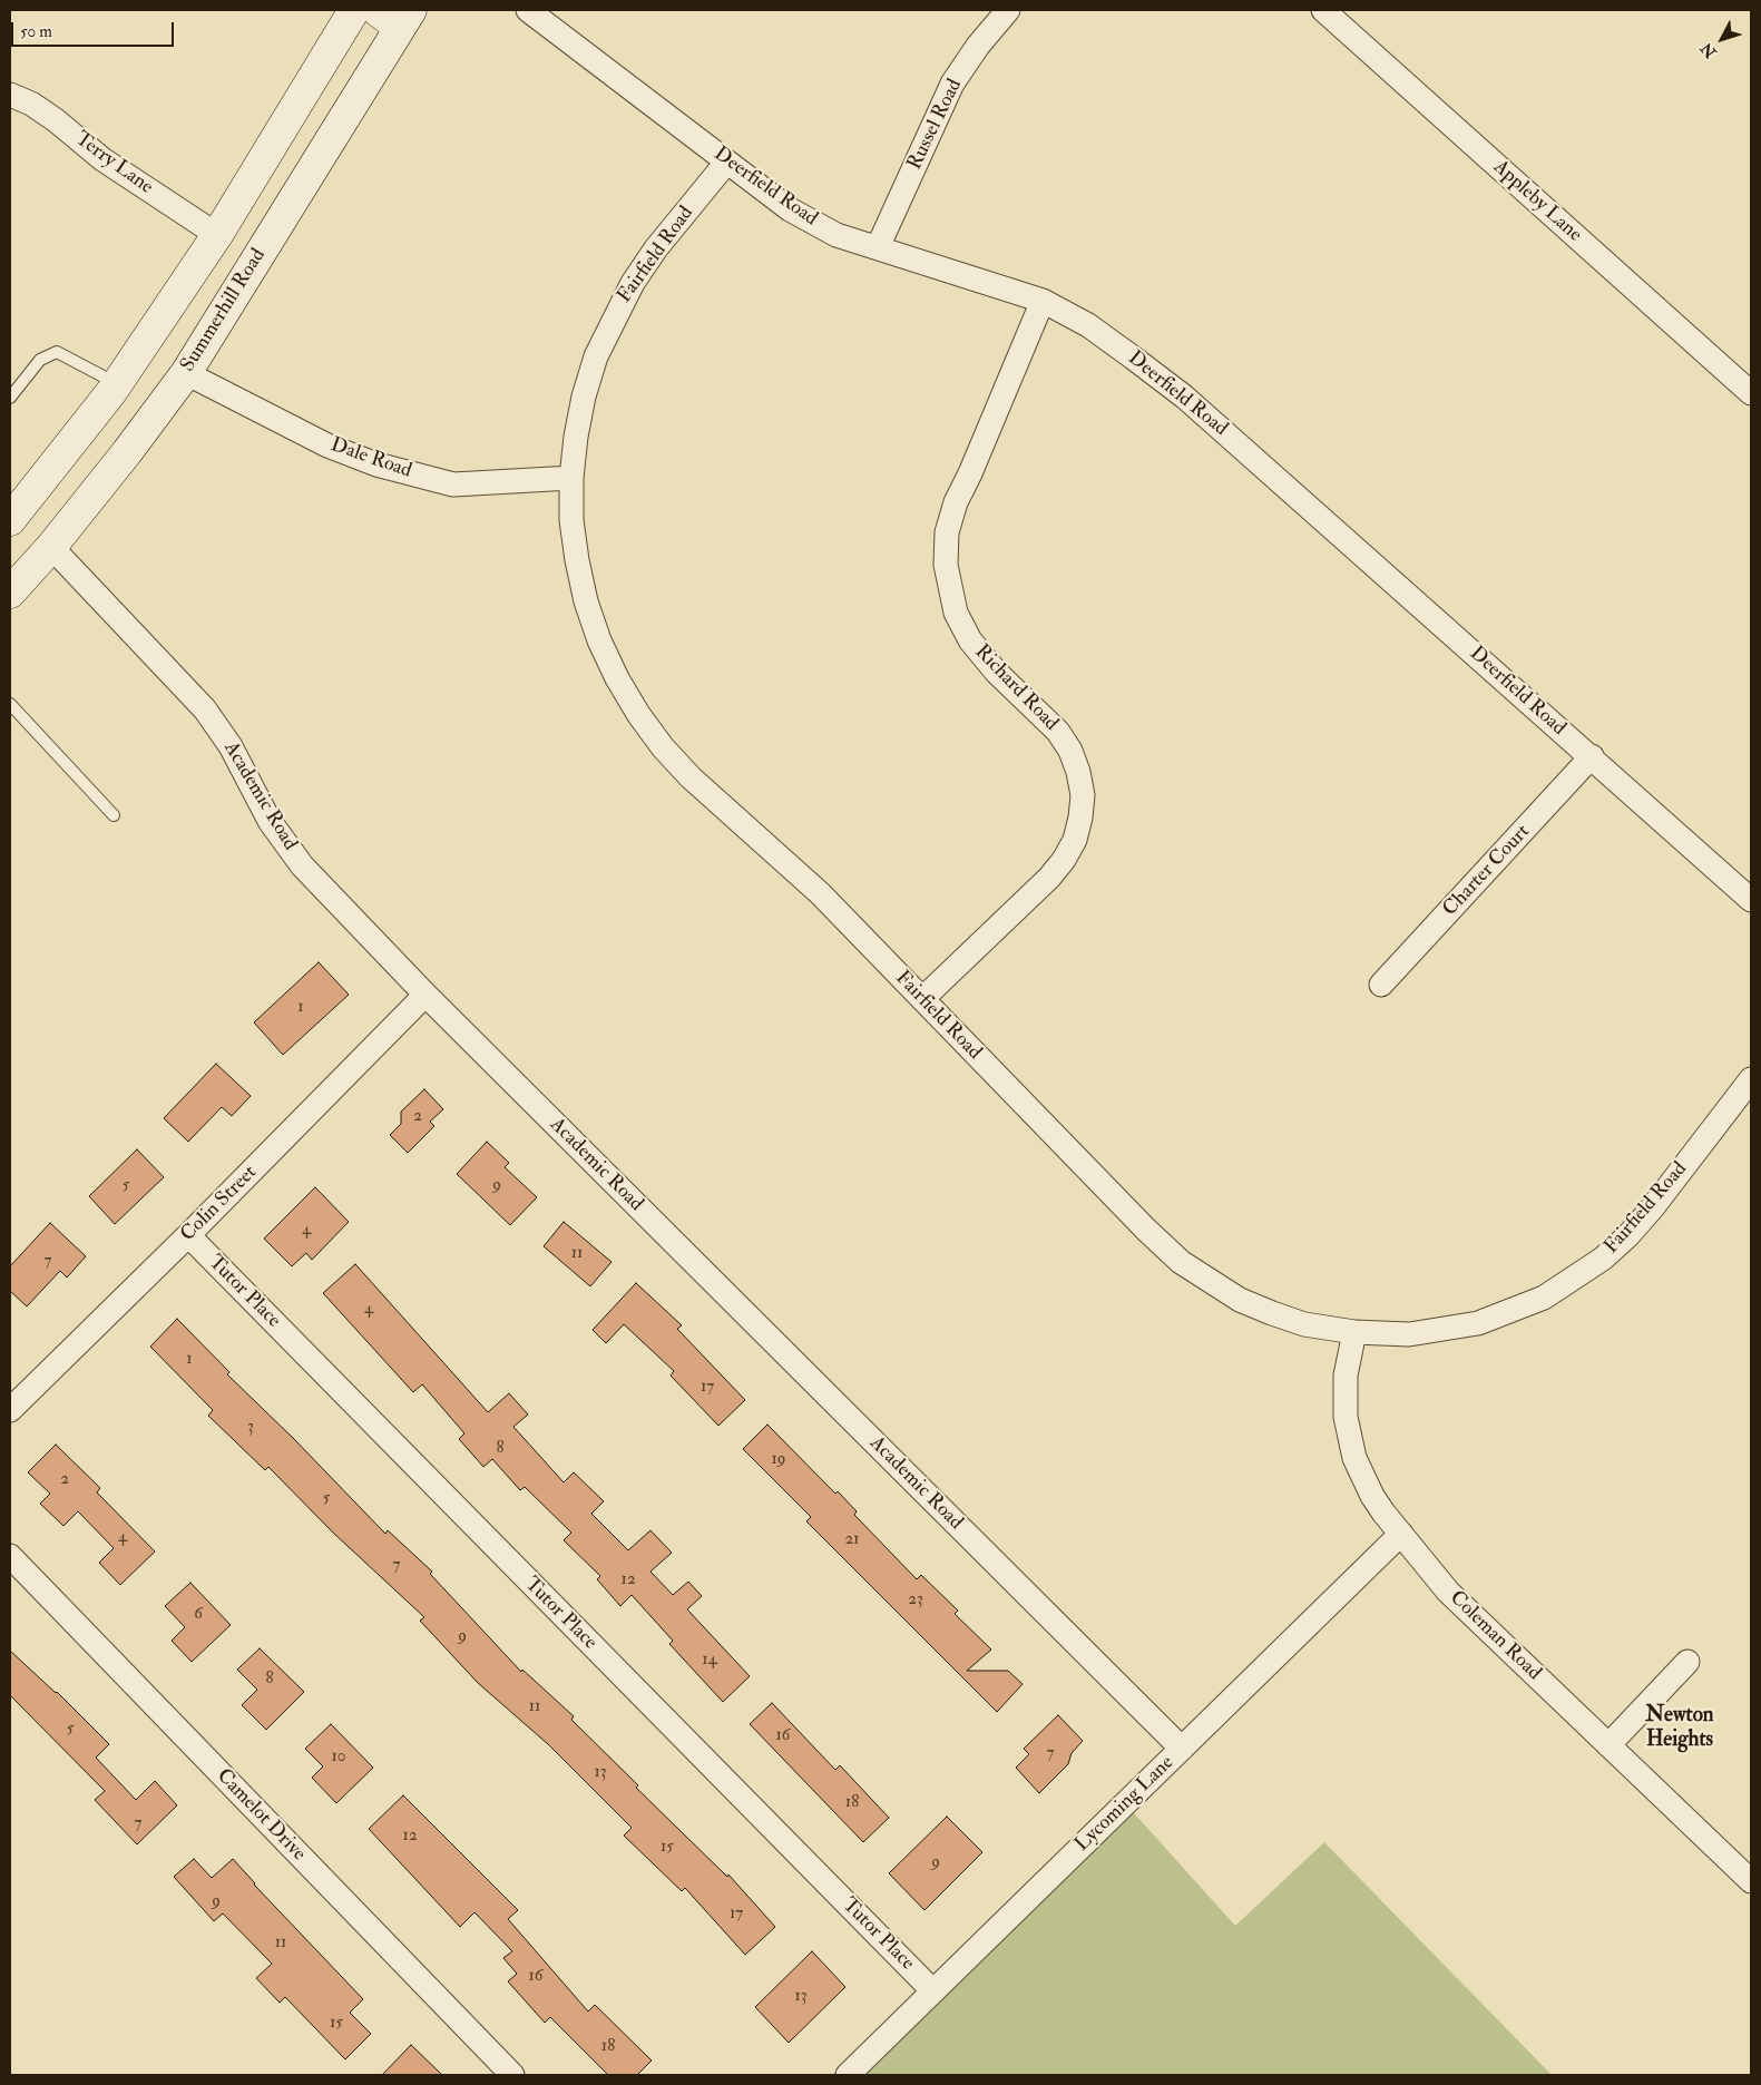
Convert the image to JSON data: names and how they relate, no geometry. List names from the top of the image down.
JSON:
{
  "streets": {
    "street": [
      "Russel Road",
      "Terry Lane",
      "Deerfield Road",
      "Appleby Lane",
      "Fairfield Road",
      "Summerhill Road",
      "Dale Road",
      "Richard Road",
      "Academic Road",
      "Charter Court",
      "Colin Street",
      "Tutor Place",
      "Coleman Road",
      "Lycoming Lane",
      "Camelot Drive"
    ]
  },
  "crossings": [
    ["Russel Road", "Deerfield Road"],
    ["Deerfield Road", "Fairfield Road"],
    ["Deerfield Road", "Richard Road"],
    ["Deerfield Road", "Charter Court"],
    ["Fairfield Road", "Dale Road"],
    ["Fairfield Road", "Richard Road"],
    ["Fairfield Road", "Coleman Road"],
    ["Summerhill Road", "Dale Road"],
    ["Summerhill Road", "Academic Road"],
    ["Academic Road", "Colin Street"],
    ["Academic Road", "Lycoming Lane"],
    ["Colin Street", "Tutor Place"],
    ["Tutor Place", "Lycoming Lane"],
    ["Coleman Road", "Lycoming Lane"]
  ],
  "districts": ["Newton Heights"],
  "house_numbers": [
    "1",
    "2",
    "5",
    "9",
    "4",
    "11",
    "7",
    "4",
    "1",
    "17",
    "3",
    "8",
    "19",
    "2",
    "5",
    "4",
    "21",
    "7",
    "12",
    "23",
    "6",
    "9",
    "14",
    "8",
    "11",
    "5",
    "16",
    "7",
    "10",
    "13",
    "18",
    "7",
    "12",
    "15",
    "9",
    "9",
    "17",
    "11",
    "16",
    "13",
    "15",
    "18"
  ],
  "scale_bar": "50 m",
  "north": "bottom left"
}
